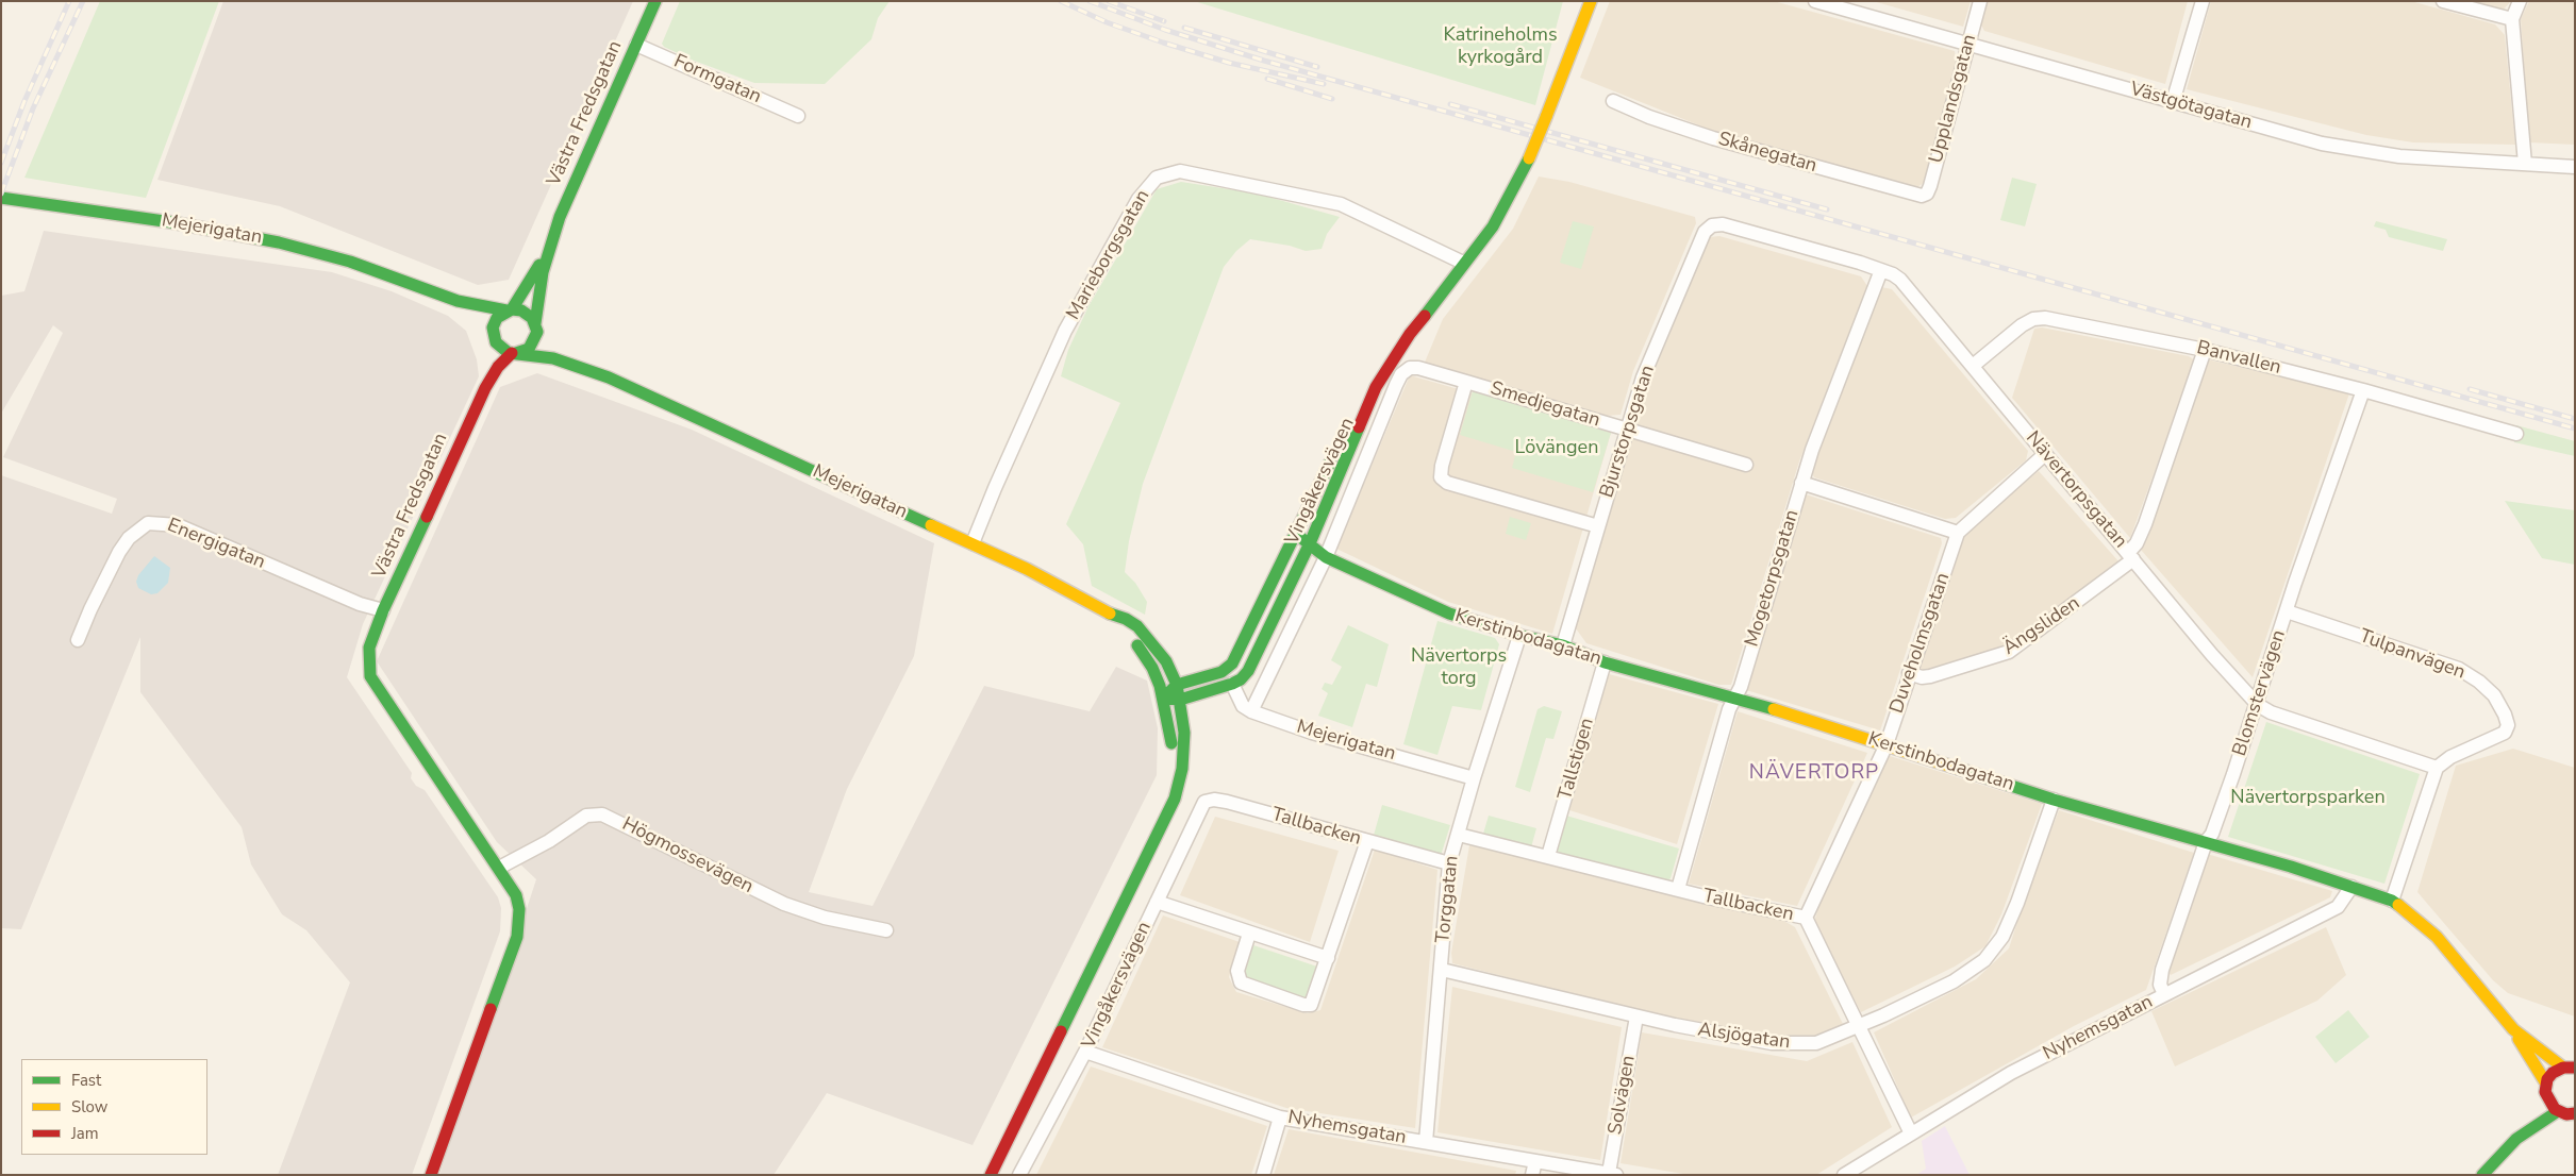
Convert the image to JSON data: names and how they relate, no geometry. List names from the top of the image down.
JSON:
{
  "streets": {
    "main road": [
      "Västra Fredsgatan",
      "Mejerigatan",
      "Vingåkersvägen",
      "Kerstinbodagatan"
    ],
    "street": [
      "Formgatan",
      "Upplandsgatan",
      "Västgötagatan",
      "Skånegatan",
      "Marieborgsgatan",
      "Banvallen",
      "Smedjegatan",
      "Bjurstorpsgatan",
      "Nävertorpsgatan",
      "Energigatan",
      "Mogetorpsgatan",
      "Ängsliden",
      "Duveholmsgatan",
      "Tulpanvägen",
      "Blomstervägen",
      "Tallstigen",
      "Tallbacken",
      "Högmossevägen",
      "Torggatan",
      "Nyhemsgatan",
      "Alsjögatan",
      "Solvägen"
    ]
  },
  "crossings": [
    ["Formgatan", "Västra Fredsgatan"],
    ["Upplandsgatan", "Västgötagatan"],
    ["Upplandsgatan", "Skånegatan"],
    ["Västra Fredsgatan", "Mejerigatan"],
    ["Västra Fredsgatan", "Energigatan"],
    ["Mejerigatan", "Marieborgsgatan"],
    ["Mejerigatan", "Vingåkersvägen"],
    ["Mejerigatan", "Torggatan"],
    ["Marieborgsgatan", "Vingåkersvägen"],
    ["Banvallen", "Nävertorpsgatan"],
    ["Banvallen", "Ängsliden"],
    ["Banvallen", "Blomstervägen"],
    ["Smedjegatan", "Bjurstorpsgatan"],
    ["Smedjegatan", "Vingåkersvägen"],
    ["Bjurstorpsgatan", "Nävertorpsgatan"],
    ["Bjurstorpsgatan", "Kerstinbodagatan"],
    ["Vingåkersvägen", "Kerstinbodagatan"],
    ["Vingåkersvägen", "Tallbacken"],
    ["Vingåkersvägen", "Nyhemsgatan"],
    ["Nävertorpsgatan", "Mogetorpsgatan"],
    ["Nävertorpsgatan", "Ängsliden"],
    ["Nävertorpsgatan", "Duveholmsgatan"],
    ["Nävertorpsgatan", "Tulpanvägen"],
    ["Nävertorpsgatan", "Blomstervägen"],
    ["Mogetorpsgatan", "Kerstinbodagatan"],
    ["Mogetorpsgatan", "Tallbacken"],
    ["Ängsliden", "Duveholmsgatan"],
    ["Kerstinbodagatan", "Duveholmsgatan"],
    ["Kerstinbodagatan", "Blomstervägen"],
    ["Kerstinbodagatan", "Tallstigen"],
    ["Kerstinbodagatan", "Torggatan"],
    ["Kerstinbodagatan", "Nyhemsgatan"],
    ["Kerstinbodagatan", "Alsjögatan"],
    ["Duveholmsgatan", "Tallbacken"],
    ["Tulpanvägen", "Blomstervägen"],
    ["Blomstervägen", "Nyhemsgatan"],
    ["Tallstigen", "Tallbacken"],
    ["Tallbacken", "Torggatan"],
    ["Tallbacken", "Nyhemsgatan"],
    ["Tallbacken", "Alsjögatan"],
    ["Torggatan", "Nyhemsgatan"],
    ["Torggatan", "Alsjögatan"],
    ["Nyhemsgatan", "Solvägen"],
    ["Alsjögatan", "Solvägen"]
  ],
  "districts": ["NÄVERTORP"],
  "parks": [
    "Katrineholms kyrkogård",
    "Lövängen",
    "Nävertorps torg",
    "Nävertorpsparken"
  ],
  "legend": ["Fast", "Slow", "Jam"]
}
